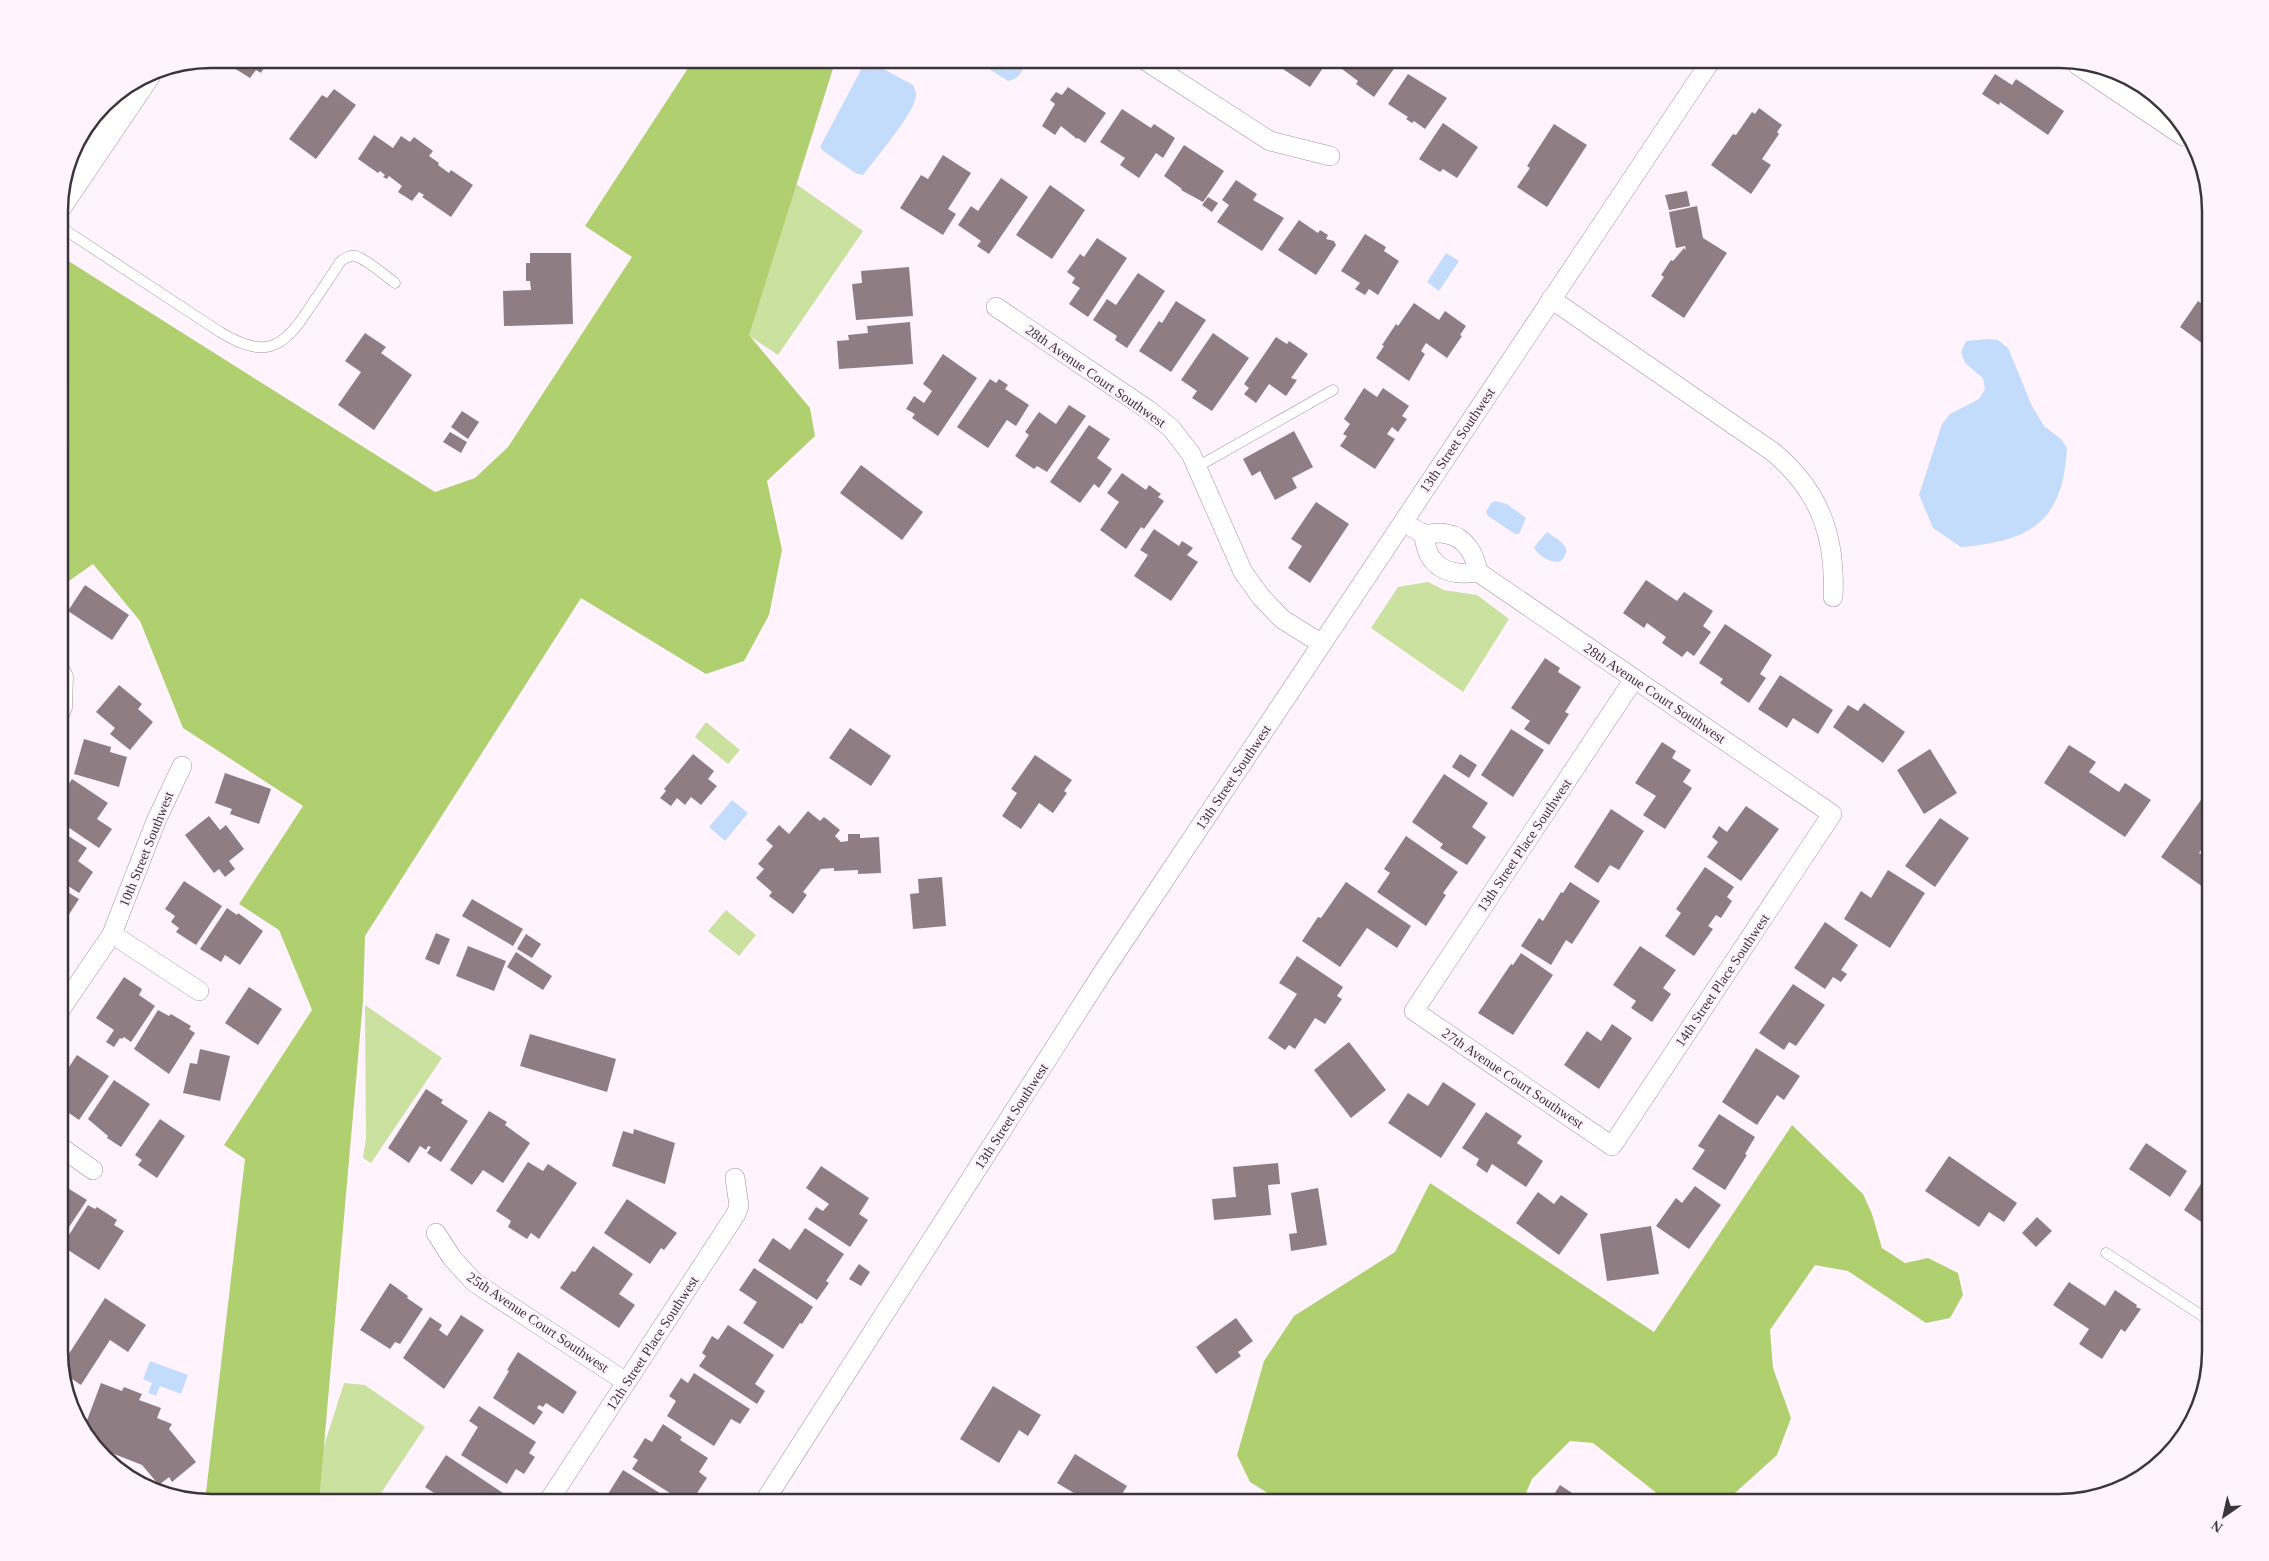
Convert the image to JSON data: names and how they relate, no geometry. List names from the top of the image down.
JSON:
{
  "streets": {
    "street": [
      "28th Avenue Court Southwest",
      "13th Street Southwest",
      "13th Street Place Southwest",
      "10th Street Southwest",
      "14th Street Place Southwest",
      "27th Avenue Court Southwest",
      "25th Avenue Court Southwest",
      "12th Street Place Southwest"
    ]
  },
  "crossings": [
    ["28th Avenue Court Southwest", "13th Street Southwest"],
    ["28th Avenue Court Southwest", "13th Street Place Southwest"],
    ["28th Avenue Court Southwest", "14th Street Place Southwest"],
    ["13th Street Place Southwest", "27th Avenue Court Southwest"],
    ["14th Street Place Southwest", "27th Avenue Court Southwest"],
    ["25th Avenue Court Southwest", "12th Street Place Southwest"]
  ],
  "north": "bottom left"
}
